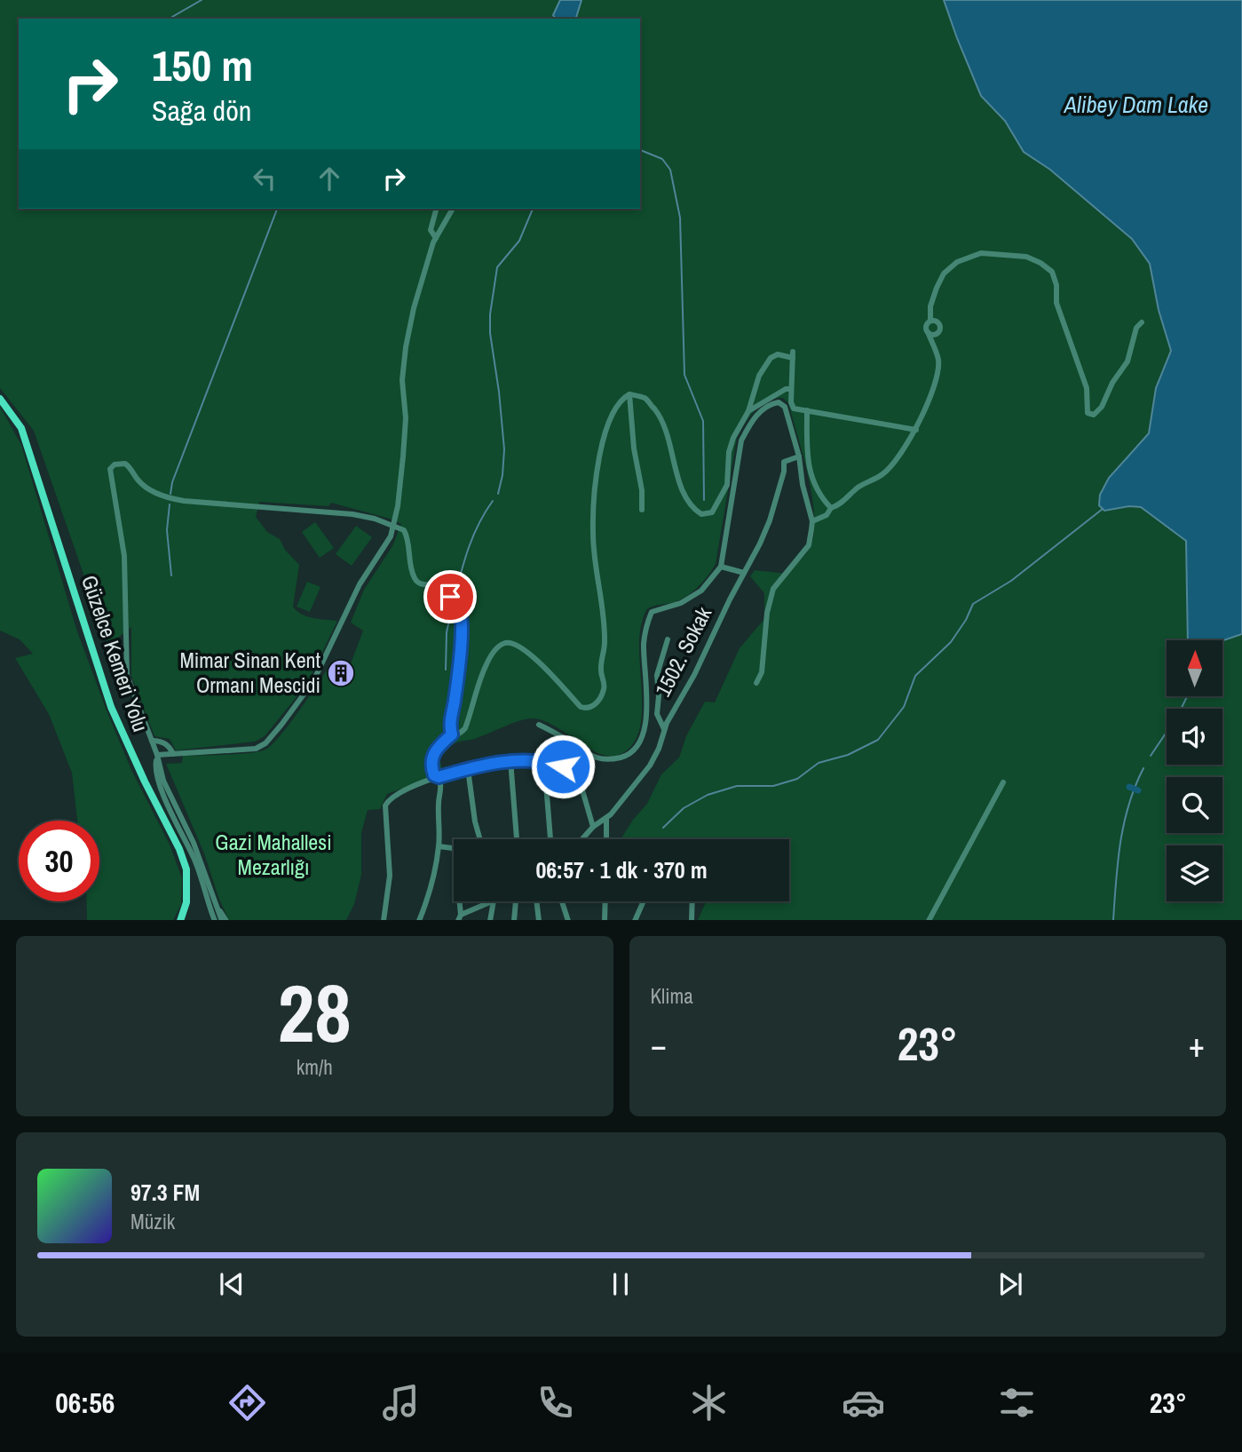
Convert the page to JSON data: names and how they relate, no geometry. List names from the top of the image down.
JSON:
{
  "streets": {
    "main road": ["Güzelce Kemeri Yolu"],
    "street": ["1502. Sokak"]
  },
  "water": ["Alibey Dam Lake"],
  "parks": ["Gazi Mahallesi Mezarlığı"],
  "places": {
    "building": ["Mimar Sinan Kent Ormanı Mescidi"]
  },
  "north": "top",
  "page": {
    "turn": ["150 m", "Sağa dön"],
    "limit": "30",
    "trip": "06:57 · 1 dk · 370 m",
    "tile": [
      ["28", "km/h"],
      "Klima"
    ],
    "heat": ["−", "23°", "+"],
    "song": ["97.3 FM", "Müzik"],
    "tabs": ["06:56", "23°"]
  }
}
